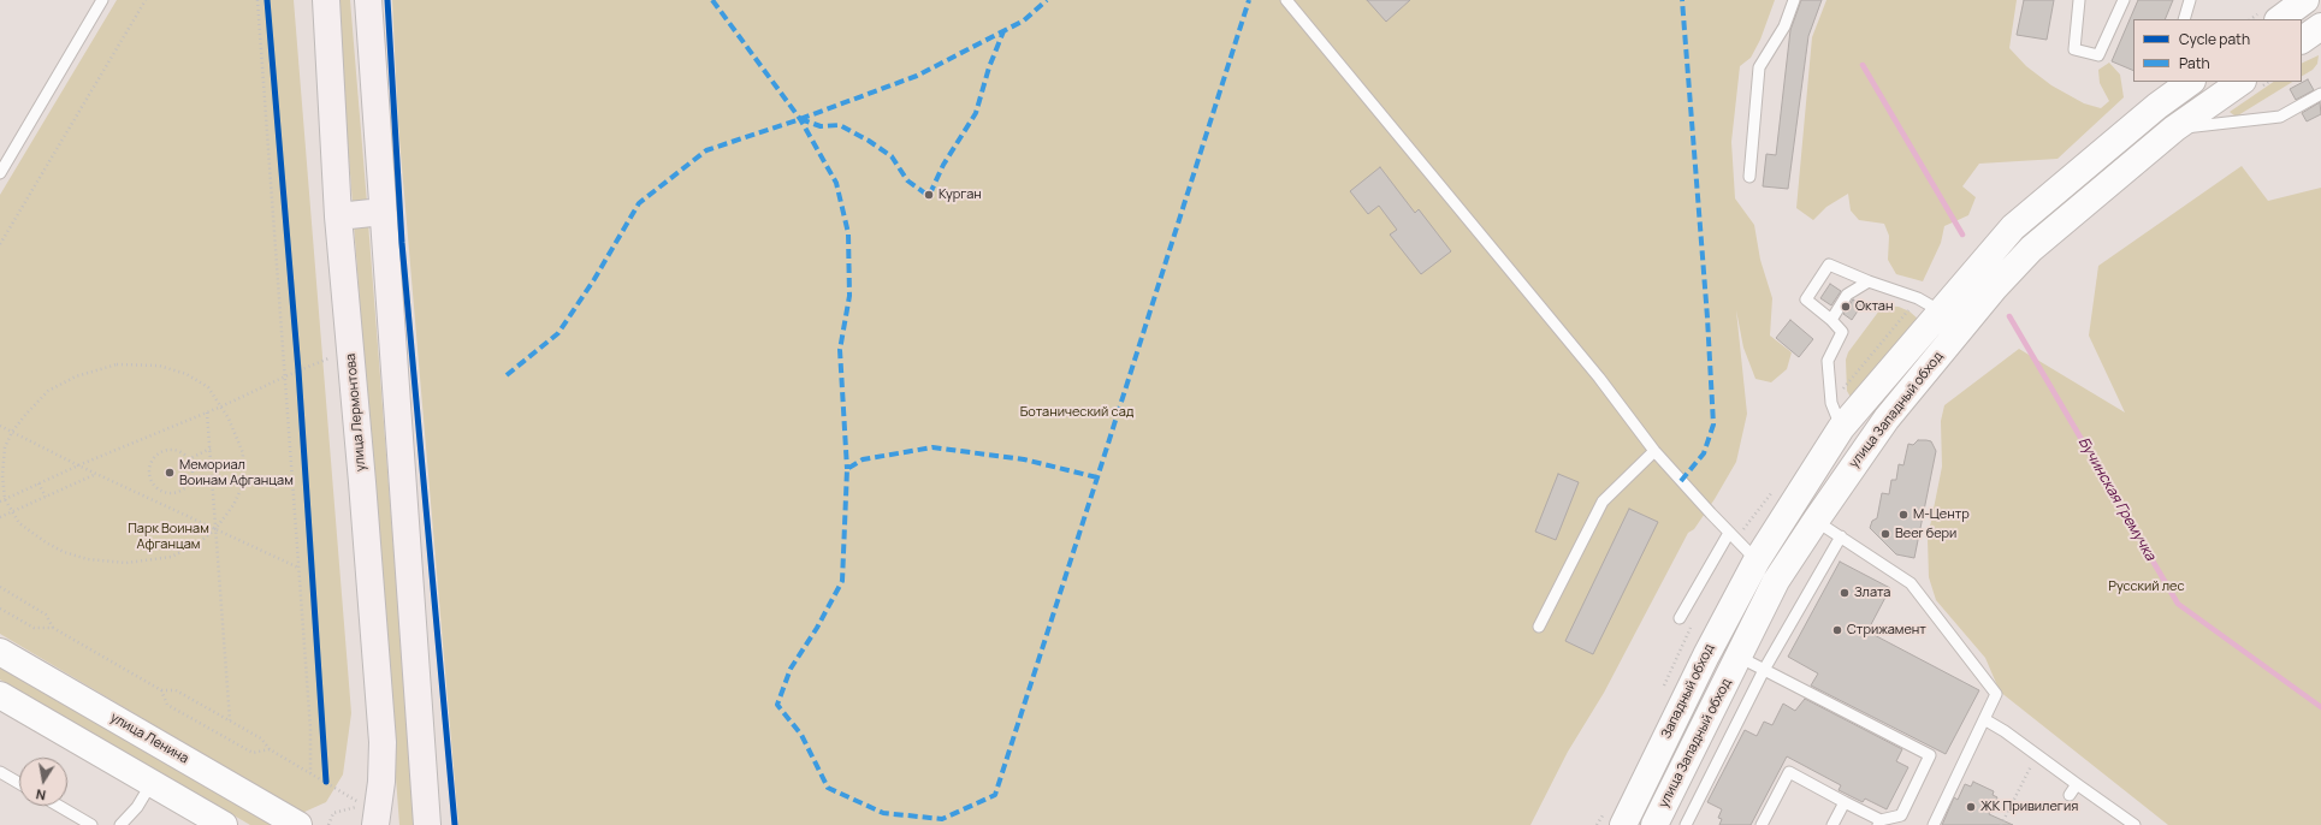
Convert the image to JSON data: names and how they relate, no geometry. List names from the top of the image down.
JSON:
{
  "streets": {
    "main road": [
      "улица Западный обход",
      "улица Лермонтова",
      "Западный обход",
      "улица Ленина"
    ]
  },
  "crossings": [
    ["улица Западный обход", "Западный обход"]
  ],
  "water": ["Бучинская Гремучка"],
  "parks": ["Ботанический сад", "Парк Воинам Афганцам", "Русский лес"],
  "places": [
    "Курган",
    "Октан",
    "Мемориал Воинам Афганцам",
    "М-Центр",
    "Beer бери",
    "Злата",
    "Стрижамент",
    "ЖК Привилегия"
  ],
  "legend": ["Cycle path", "Path"],
  "north": "bottom"
}
